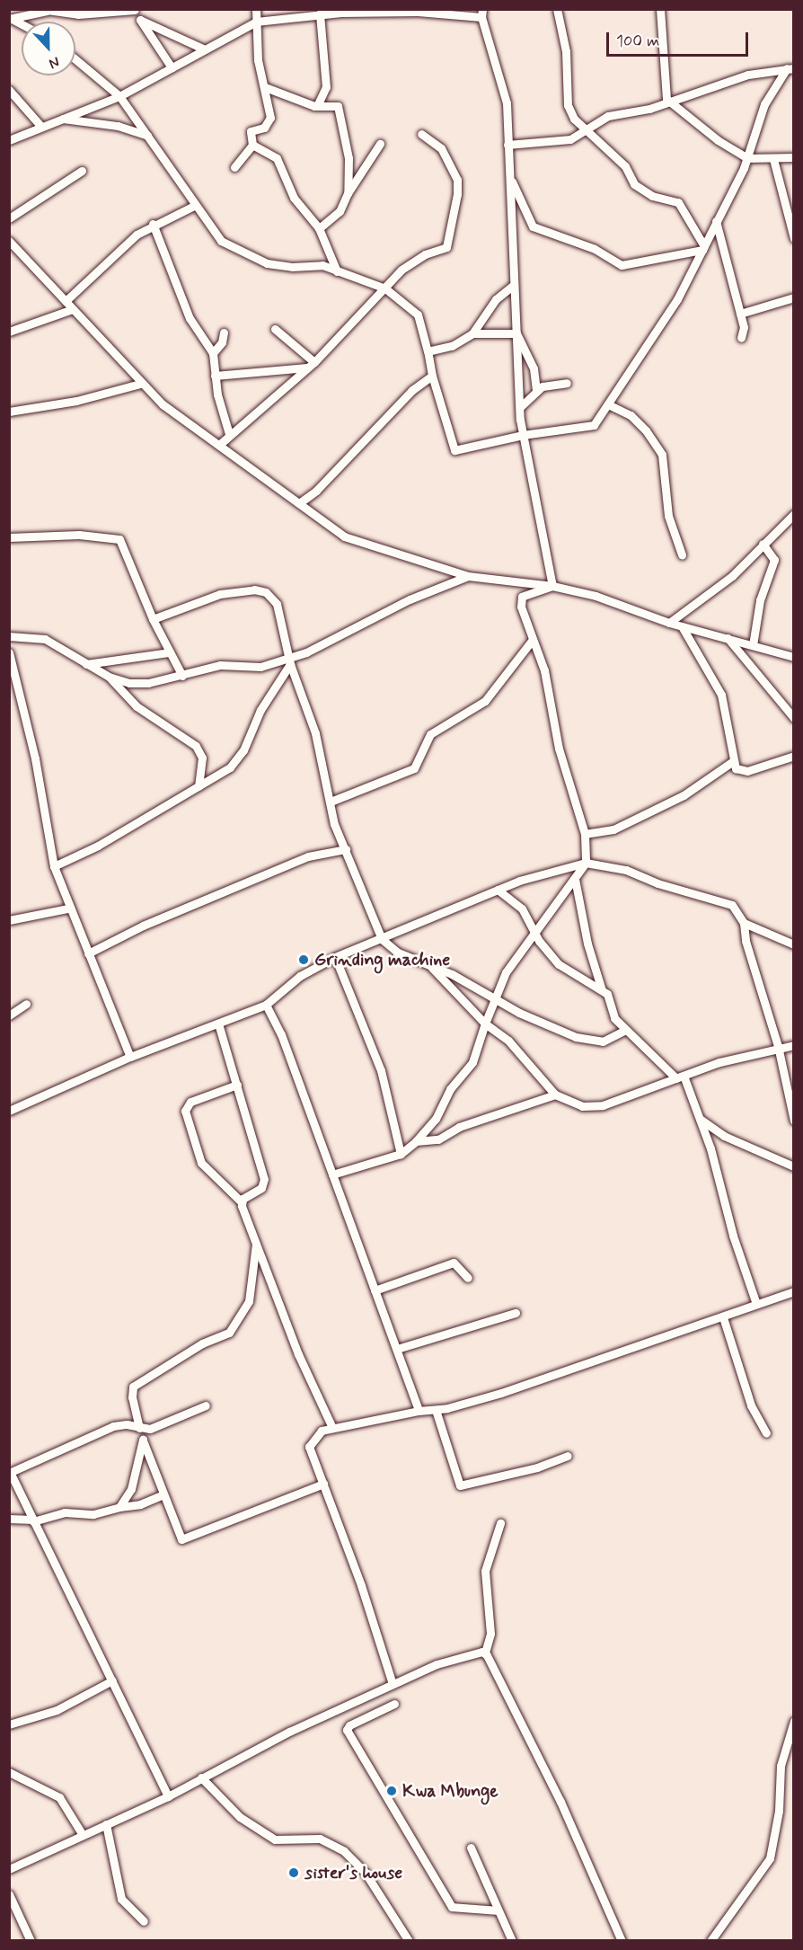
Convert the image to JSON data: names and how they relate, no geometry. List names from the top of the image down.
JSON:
{
  "places": ["Grinding machine", "Kwa Mbunge", "sister's house"],
  "scale_bar": "100 m",
  "north": "bottom"
}
